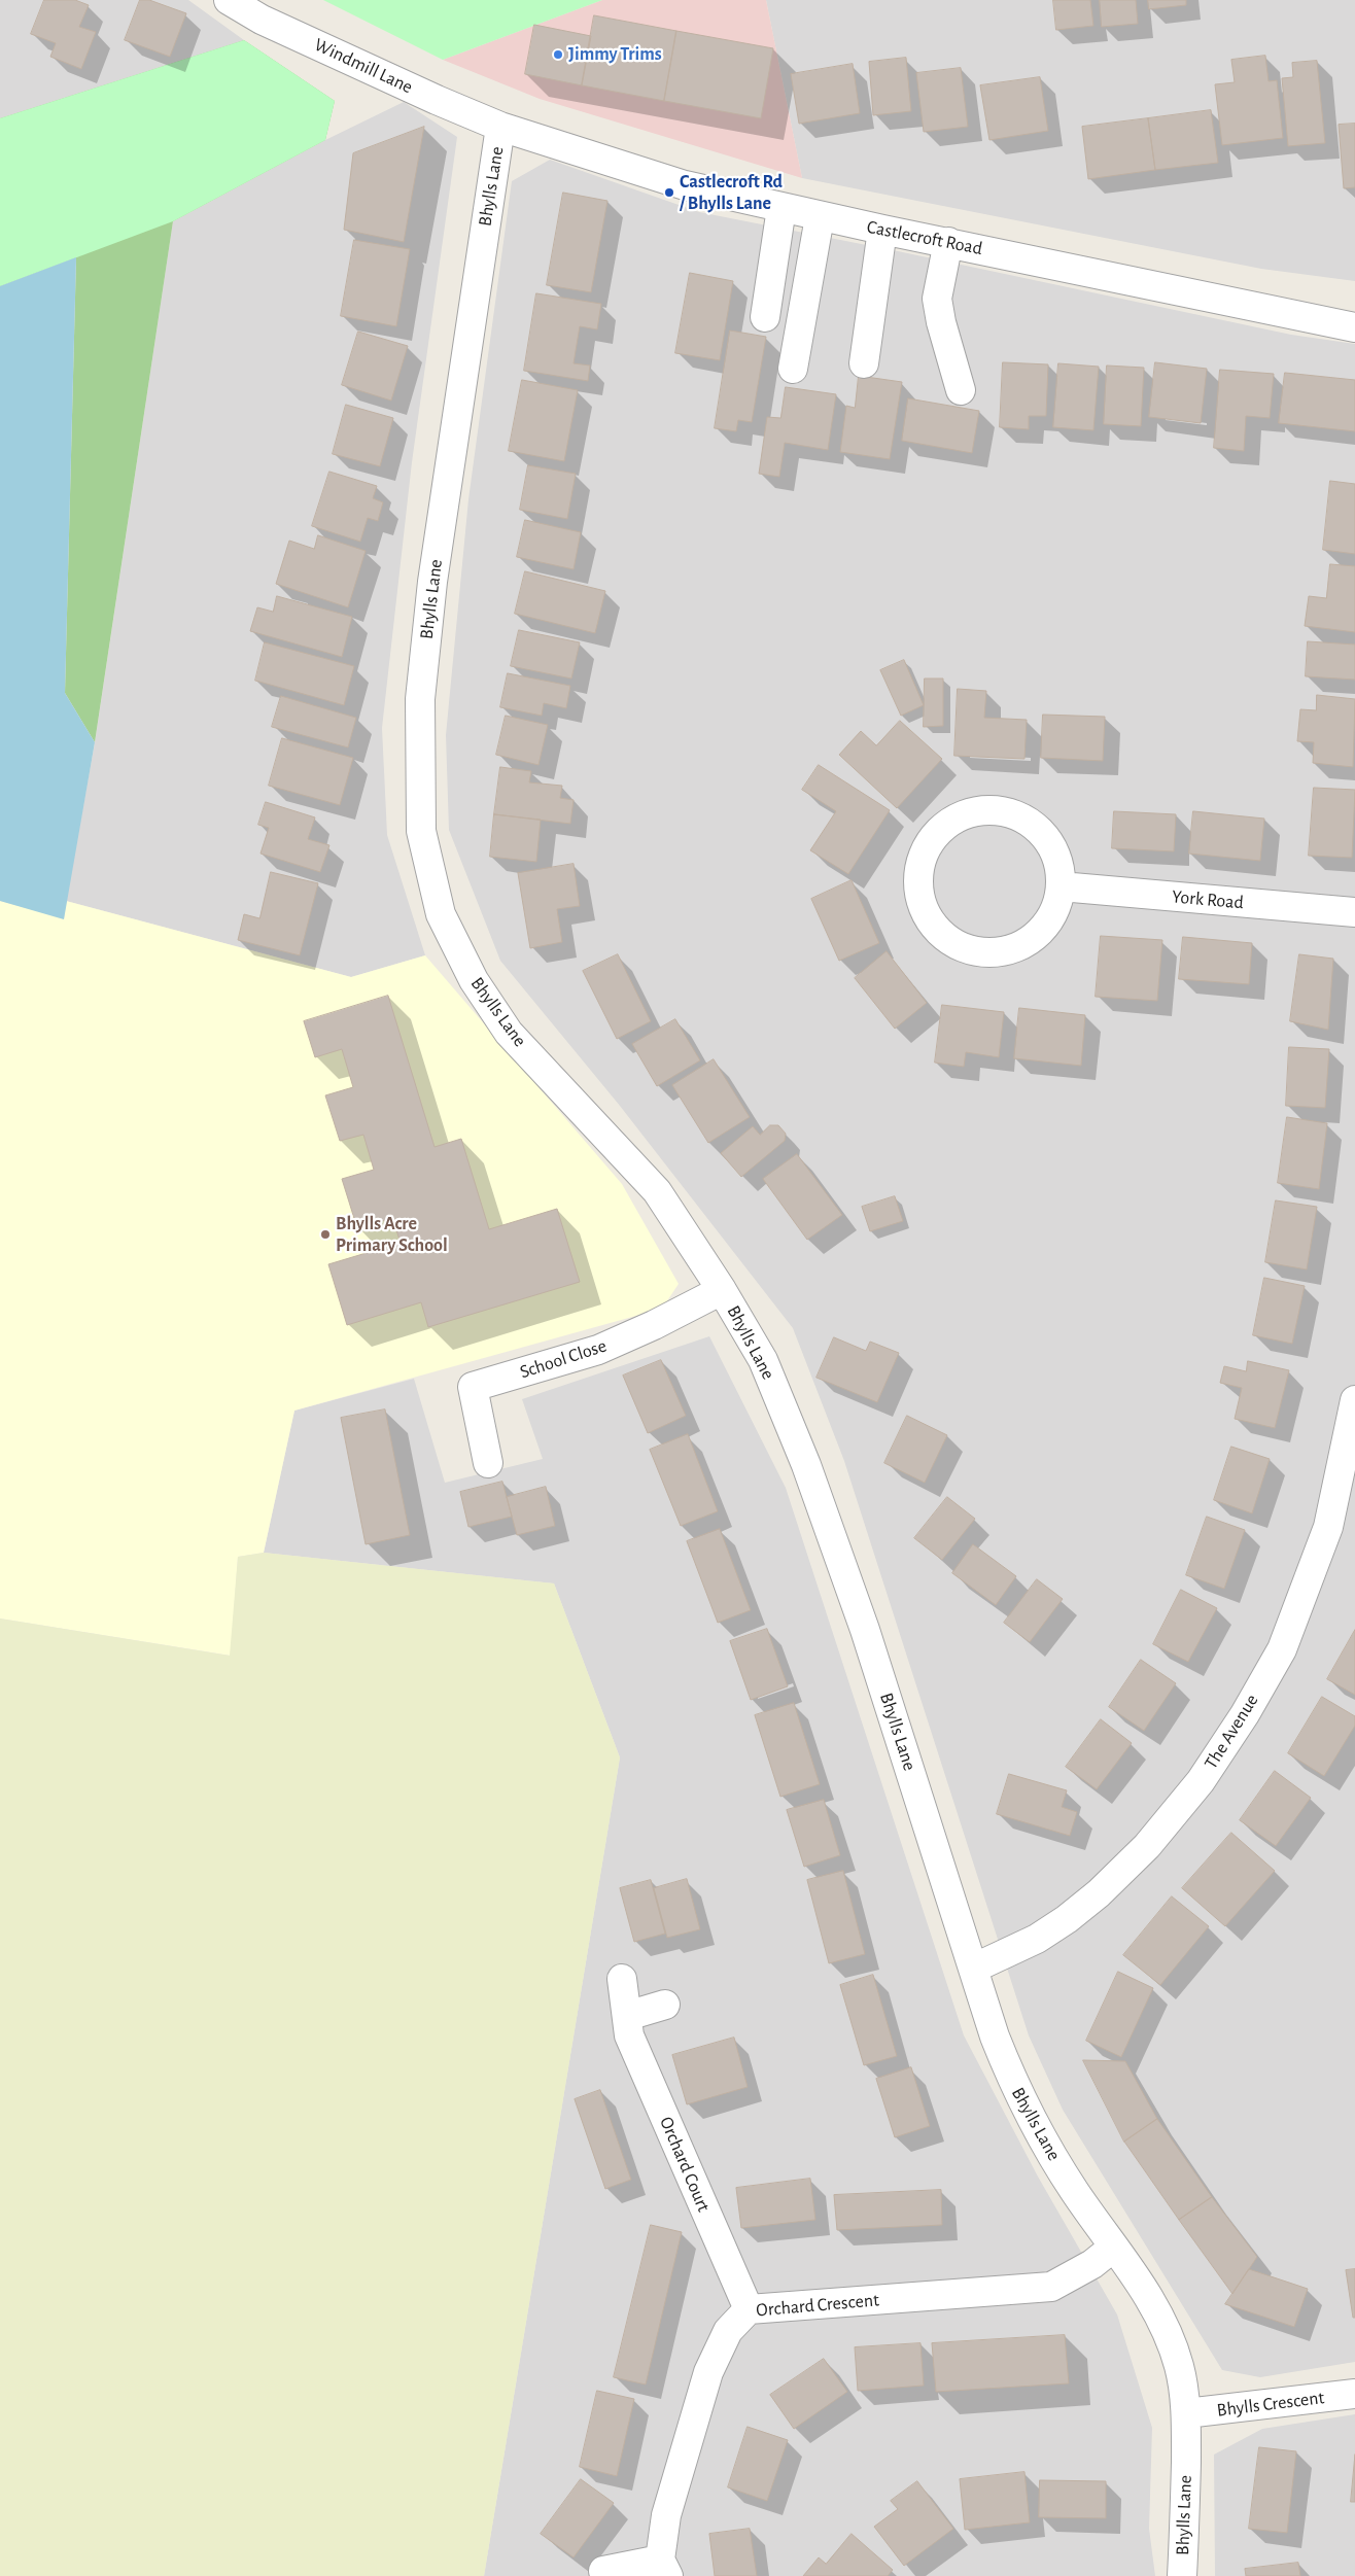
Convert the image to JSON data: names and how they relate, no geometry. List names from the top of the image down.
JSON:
{
  "streets": {
    "street": [
      "Windmill Lane",
      "Bhylls Lane",
      "Castlecroft Road",
      "York Road",
      "School Close",
      "The Avenue",
      "Orchard Court",
      "Orchard Crescent",
      "Bhylls Crescent"
    ]
  },
  "crossings": [
    ["Windmill Lane", "Bhylls Lane"],
    ["Windmill Lane", "Castlecroft Road"],
    ["Bhylls Lane", "Castlecroft Road"],
    ["Bhylls Lane", "School Close"],
    ["Bhylls Lane", "The Avenue"],
    ["Bhylls Lane", "Orchard Crescent"],
    ["Bhylls Lane", "Bhylls Crescent"],
    ["Orchard Court", "Orchard Crescent"]
  ],
  "places": ["Jimmy Trims", "Castlecroft Rd / Bhylls Lane", "Bhylls Acre Primary School"]
}
